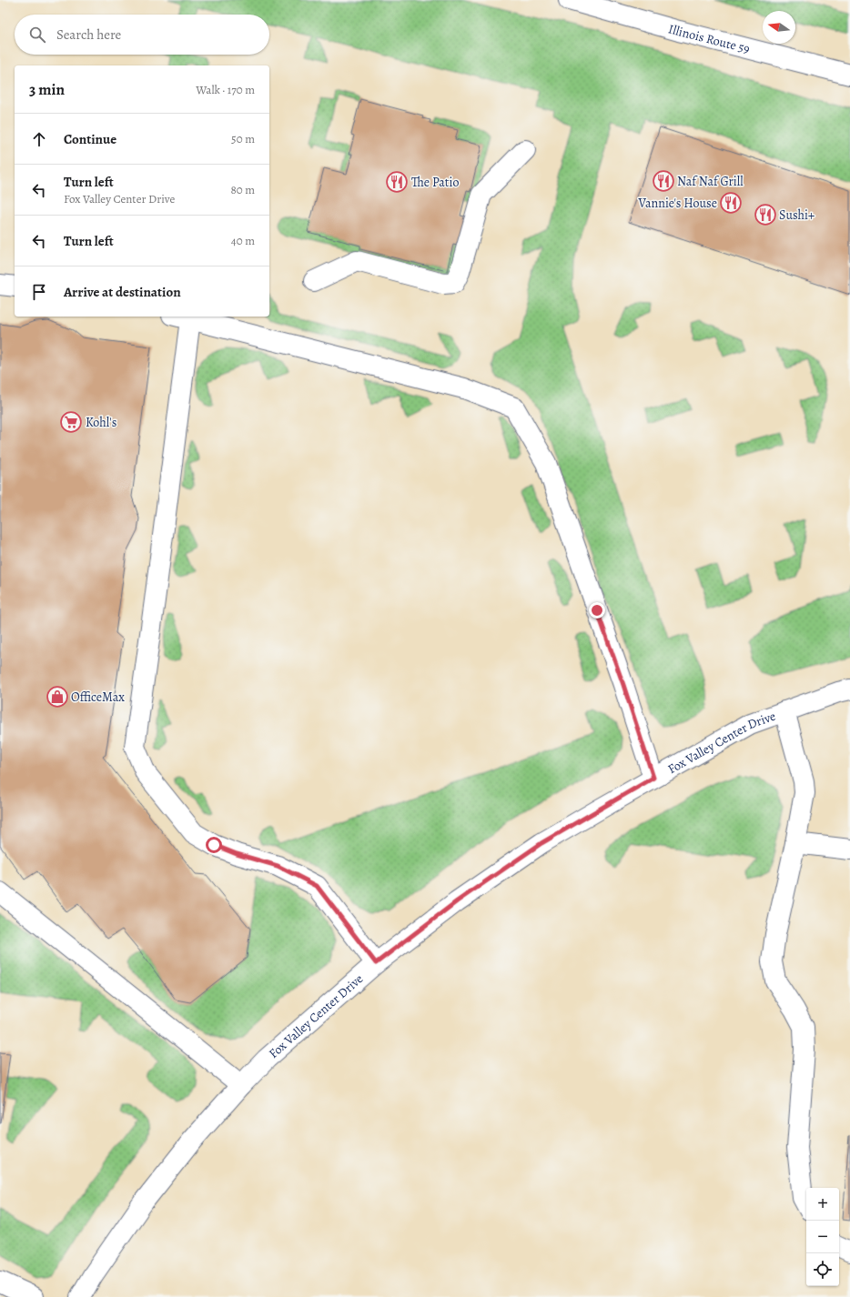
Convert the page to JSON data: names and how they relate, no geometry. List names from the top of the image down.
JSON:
{
  "streets": {
    "street": ["Illinois Route 59", "Fox Valley Center Drive"]
  },
  "places": {
    "restaurant": [
      "Naf Naf Grill",
      "The Patio",
      "Vannie's House",
      "Sushi+"
    ],
    "supermarket": ["Kohl's"],
    "shop": ["OfficeMax"]
  },
  "north": "left",
  "page": {
    "search": "Search here",
    "heading": ["3 min", "Walk · 170 m"],
    "list": [
      ["Continue", "50 m"],
      ["Turn left", "Fox Valley Center Drive", "80 m"],
      ["Turn left", "40 m"],
      "Arrive at destination"
    ],
    "map_buttons": ["+", "−"]
  }
}
